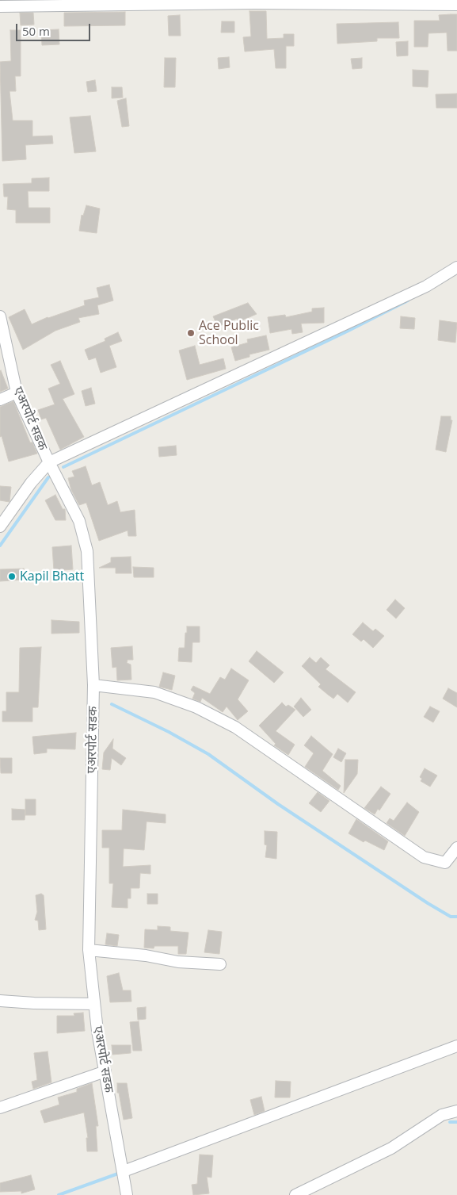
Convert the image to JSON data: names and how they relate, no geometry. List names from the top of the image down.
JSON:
{
  "streets": {
    "street": ["एअरपोर्ट सडक"]
  },
  "places": ["Ace Public School", "Kapil Bhatt"],
  "scale_bar": "50 m"
}
